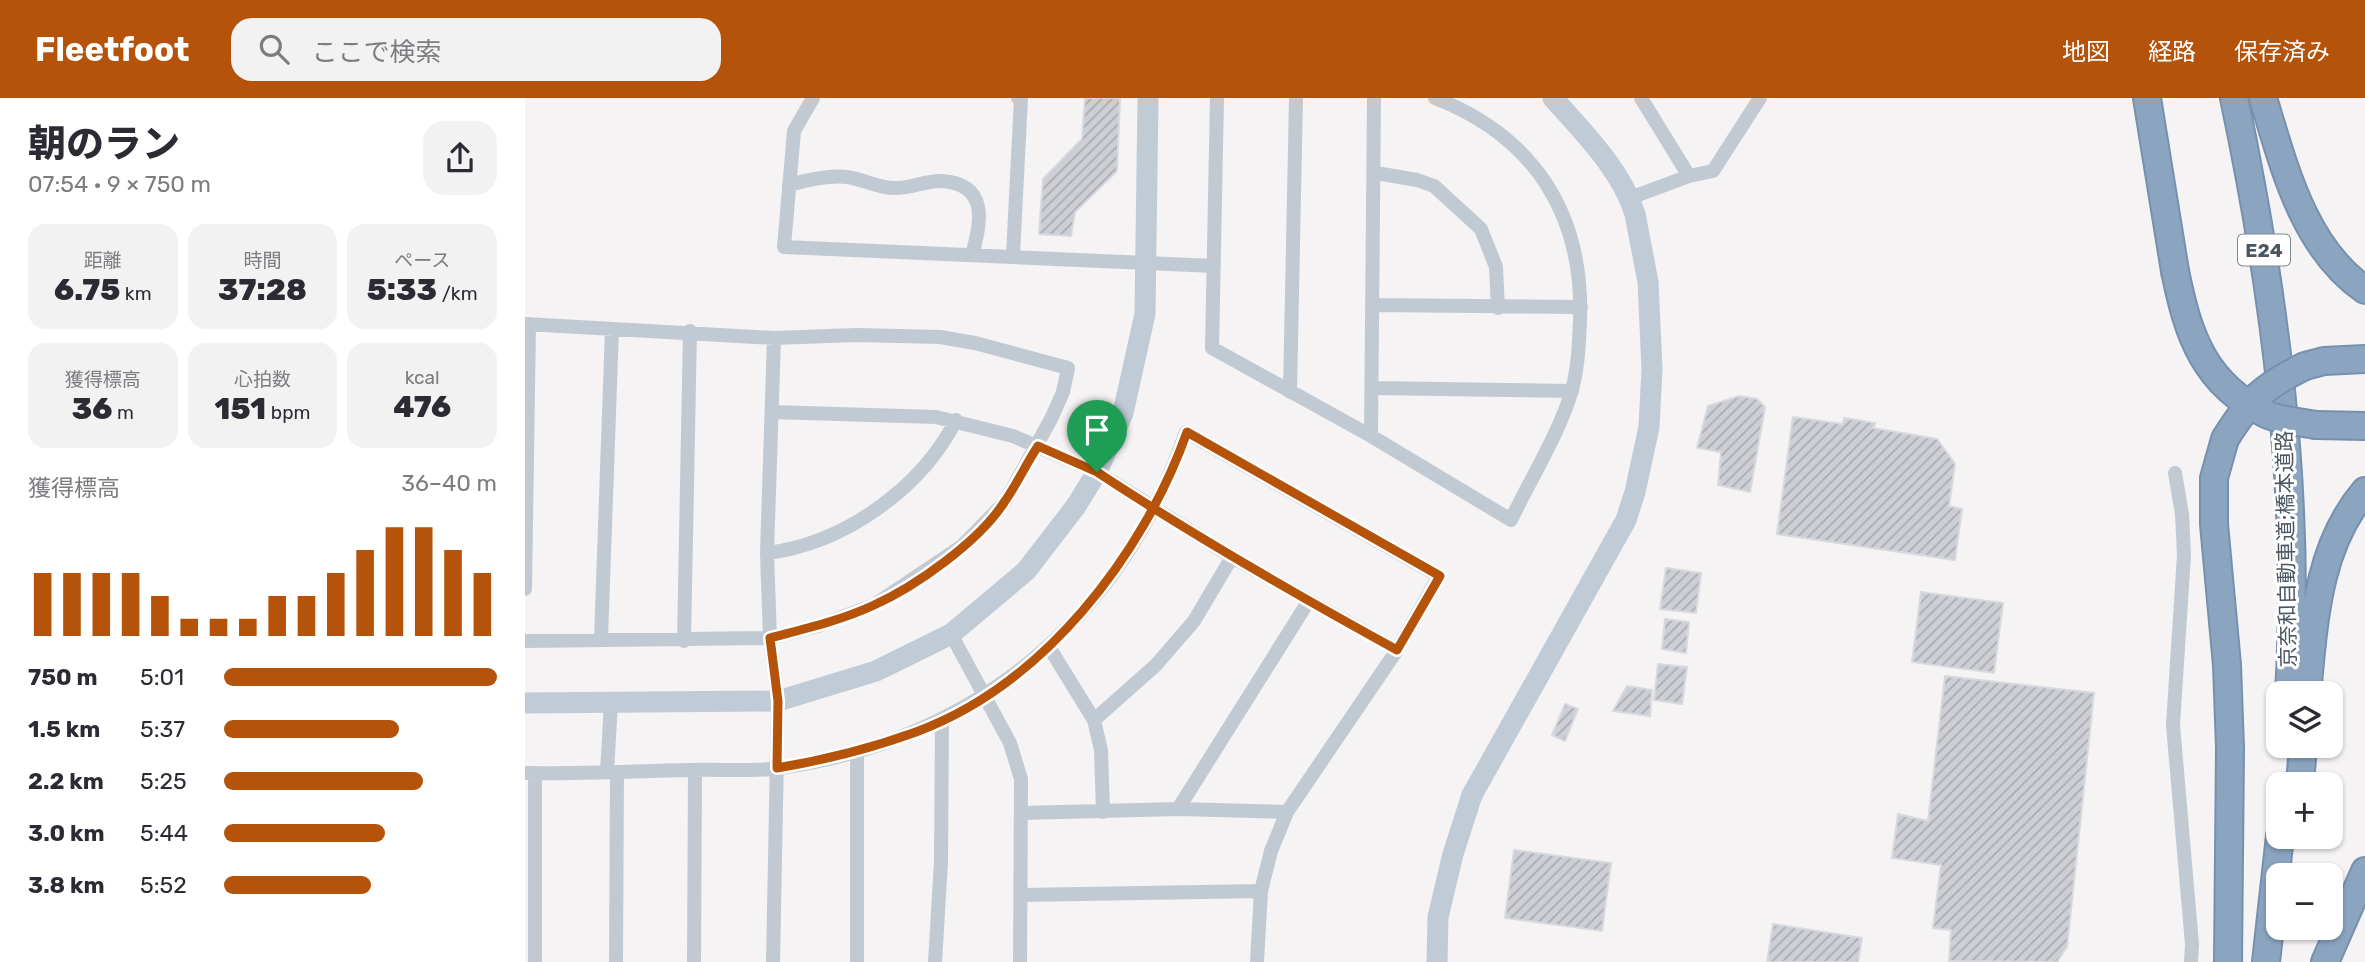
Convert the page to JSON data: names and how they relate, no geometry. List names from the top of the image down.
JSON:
{
  "streets": {
    "highway": ["E24", "京奈和自動車道;橋本道路"]
  },
  "page": {
    "header": "Fleetfoot",
    "search": "ここで検索",
    "nav": ["地図", "経路", "保存済み"],
    "heading": ["朝のラン", "07:54 · 9 × 750 m"],
    "stats": [
      ["距離", "6.75 km"],
      ["時間", "37:28"],
      ["ペース", "5:33 /km"],
      ["獲得標高", "36 m"],
      ["心拍数", "151 bpm"],
      ["kcal", "476"]
    ],
    "chart": ["獲得標高", "36–40 m"],
    "list": [
      {
        "name": "750 m",
        "note": "5:01"
      },
      {
        "name": "1.5 km",
        "note": "5:37"
      },
      {
        "name": "2.2 km",
        "note": "5:25"
      },
      {
        "name": "3.0 km",
        "note": "5:44"
      },
      {
        "name": "3.8 km",
        "note": "5:52"
      }
    ],
    "map_buttons": ["+", "−"]
  }
}
